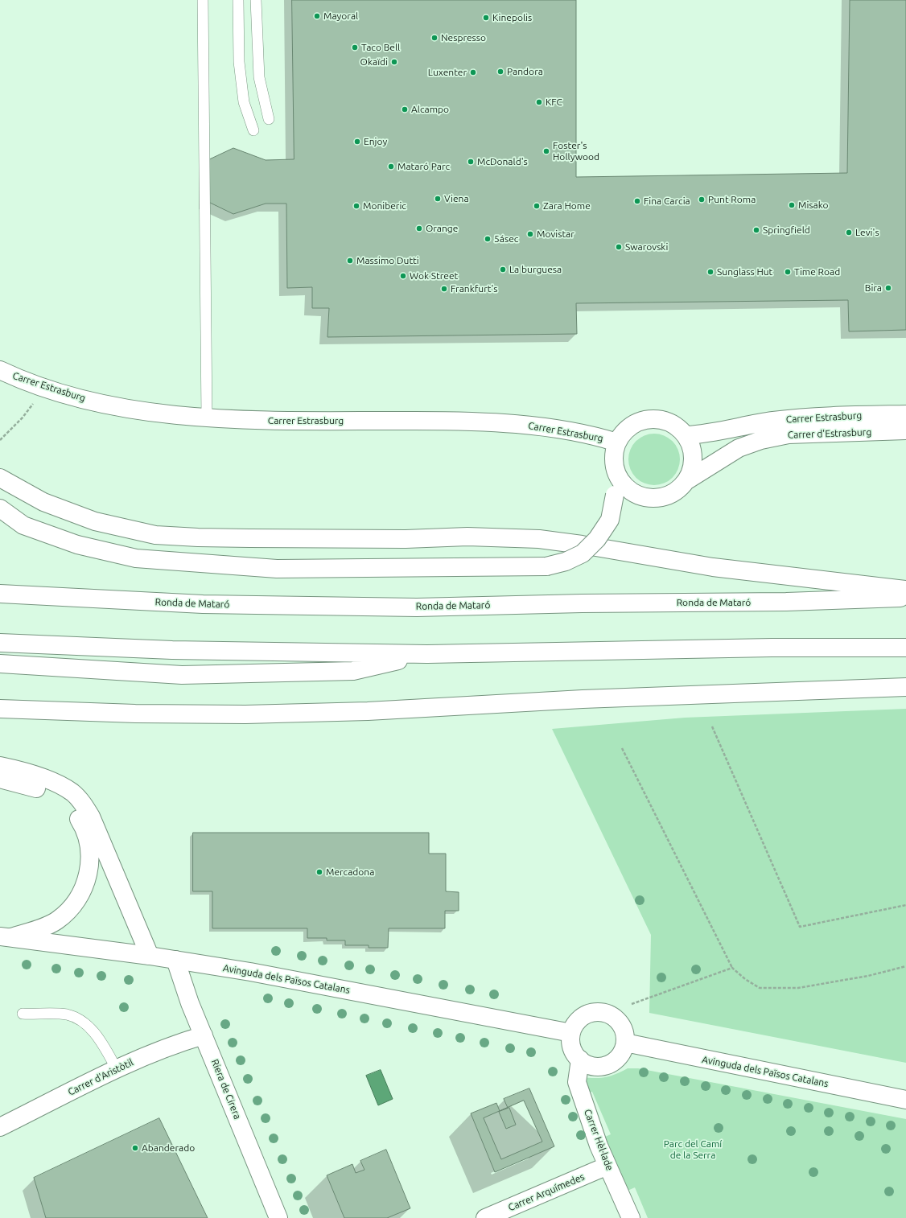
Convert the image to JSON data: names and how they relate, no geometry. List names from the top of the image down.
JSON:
{
  "streets": {
    "main road": [
      "Carrer Estrasburg",
      "Carrer d'Estrasburg",
      "Ronda de Mataró",
      "Avinguda dels Països Catalans",
      "Carrer d'Aristòtil",
      "Riera de Cirera",
      "Carrer Hèl·lade",
      "Carrer Arquímedes"
    ]
  },
  "crossings": [
    ["Carrer Estrasburg", "Carrer d'Estrasburg"],
    ["Avinguda dels Països Catalans", "Riera de Cirera"],
    ["Avinguda dels Països Catalans", "Carrer Hèl·lade"],
    ["Carrer d'Aristòtil", "Riera de Cirera"],
    ["Carrer Hèl·lade", "Carrer Arquímedes"]
  ],
  "parks": ["Parc del Camí de la Serra"],
  "places": [
    "Mayoral",
    "Kinepolis",
    "Nespresso",
    "Taco Bell",
    "Okaïdi",
    "Pandora",
    "Luxenter",
    "KFC",
    "Alcampo",
    "Enjoy",
    "Foster's Hollywood",
    "McDonald's",
    "Mataró Parc",
    "Viena",
    "Punt Roma",
    "Fina Carcia",
    "Misako",
    "Moniberic",
    "Zara Home",
    "Orange",
    "Springfield",
    "Levi's",
    "Movistar",
    "5ásec",
    "Swarovski",
    "Massimo Dutti",
    "La burguesa",
    "Sunglass Hut",
    "Time Road",
    "Wok Street",
    "Bira",
    "Frankfurt's",
    "Mercadona",
    "Abanderado"
  ]
}
